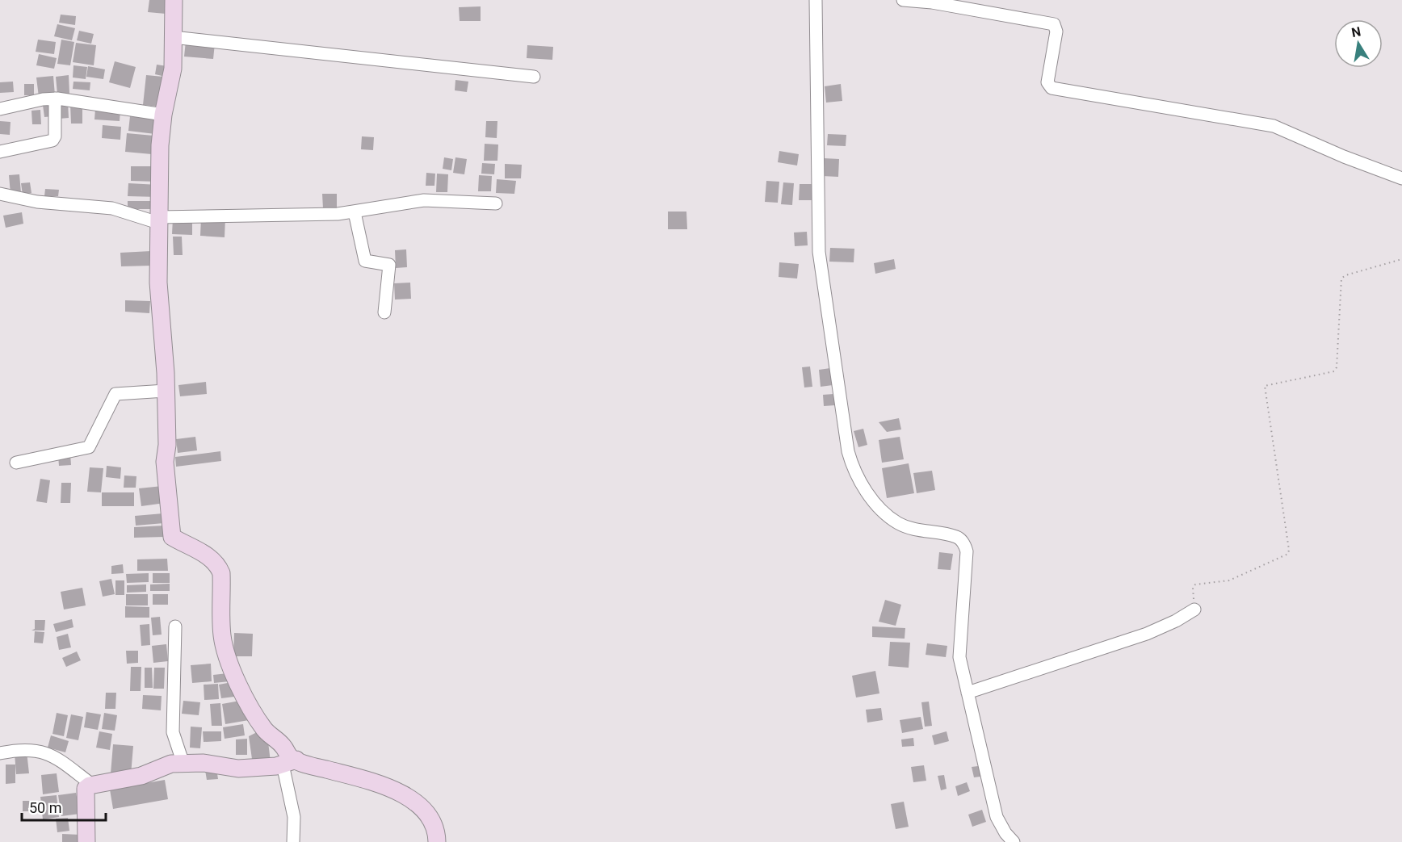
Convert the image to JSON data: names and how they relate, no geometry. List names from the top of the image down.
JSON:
{
  "scale_bar": "50 m",
  "north": "top"
}
